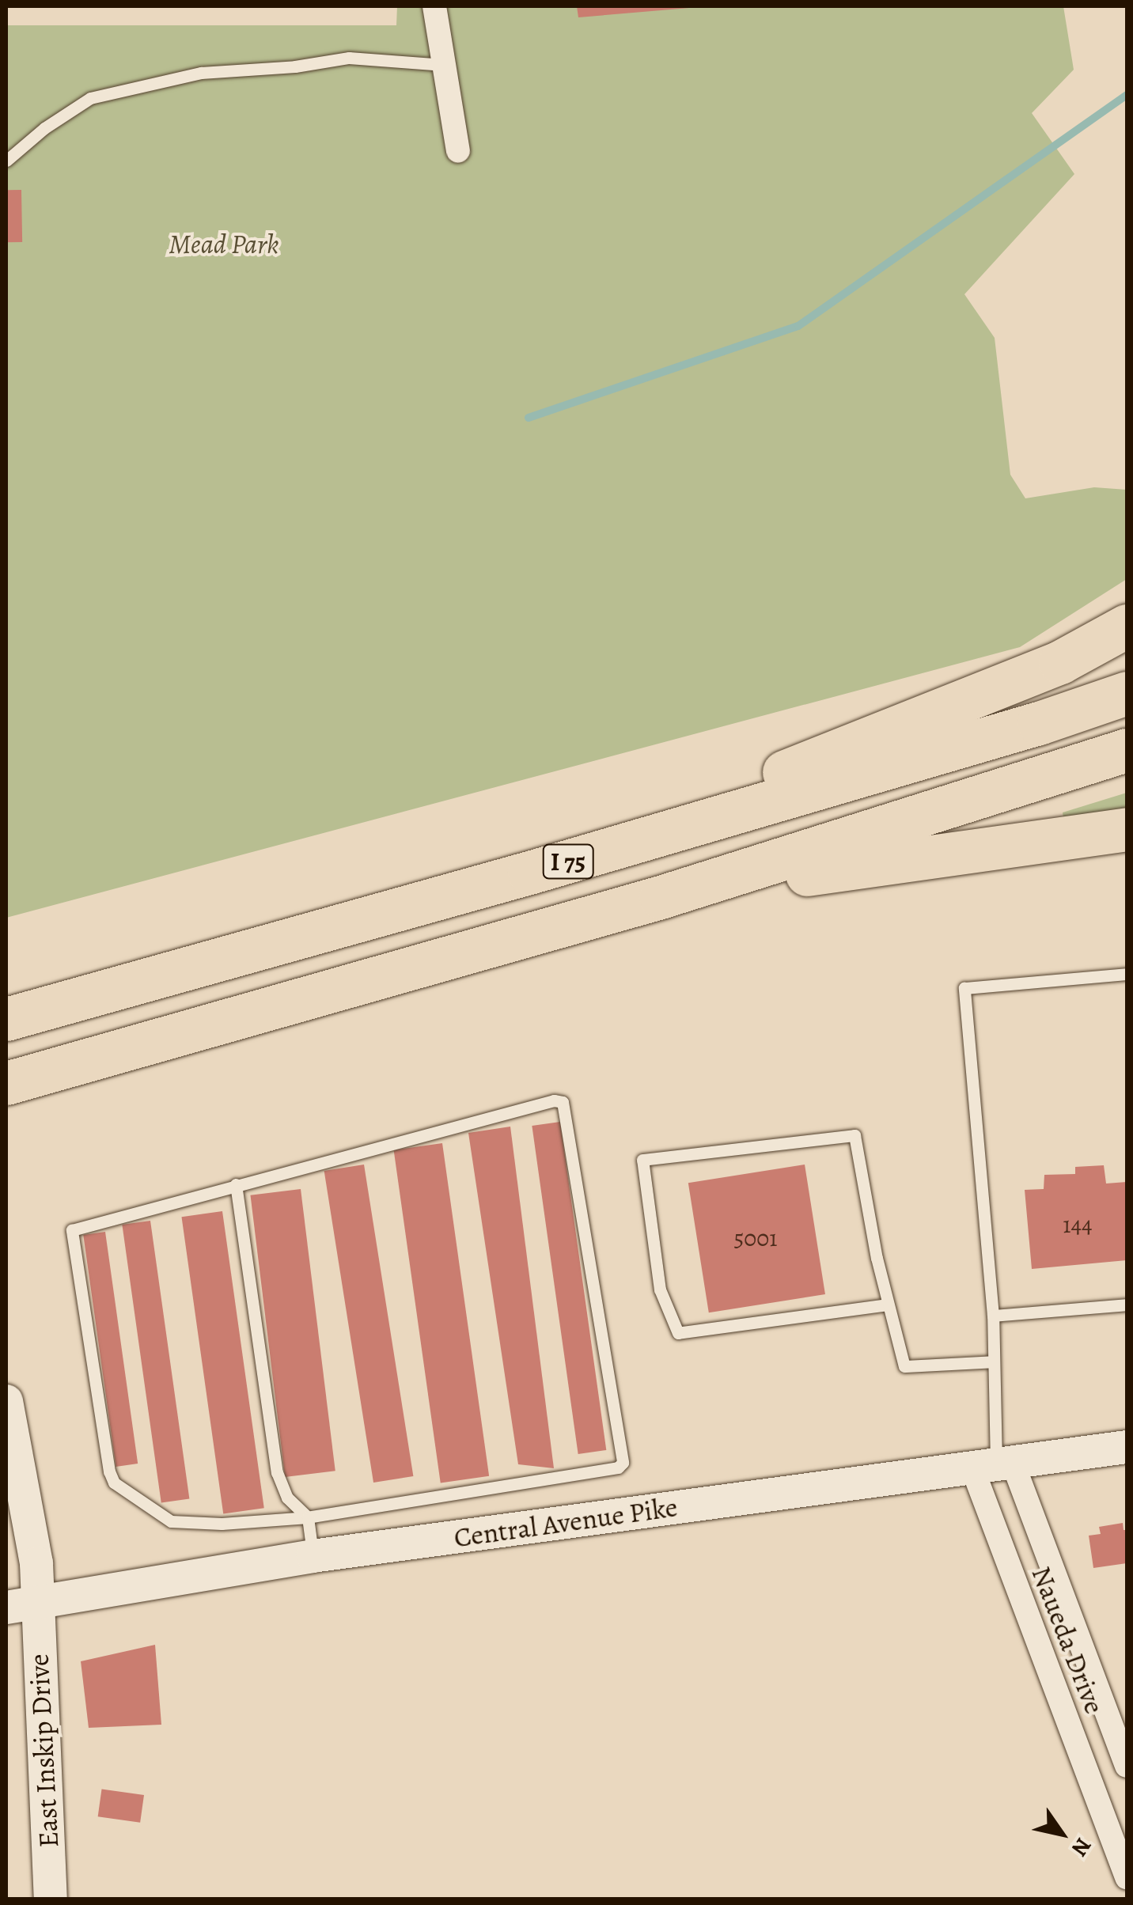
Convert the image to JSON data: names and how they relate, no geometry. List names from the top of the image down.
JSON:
{
  "streets": {
    "highway": ["I 75"],
    "main road": ["Central Avenue Pike", "East Inskip Drive"],
    "street": ["Naueda Drive"]
  },
  "crossings": [
    ["Central Avenue Pike", "Naueda Drive"],
    ["Central Avenue Pike", "East Inskip Drive"]
  ],
  "parks": ["Mead Park"],
  "house_numbers": ["144", "5001"],
  "north": "bottom right"
}
